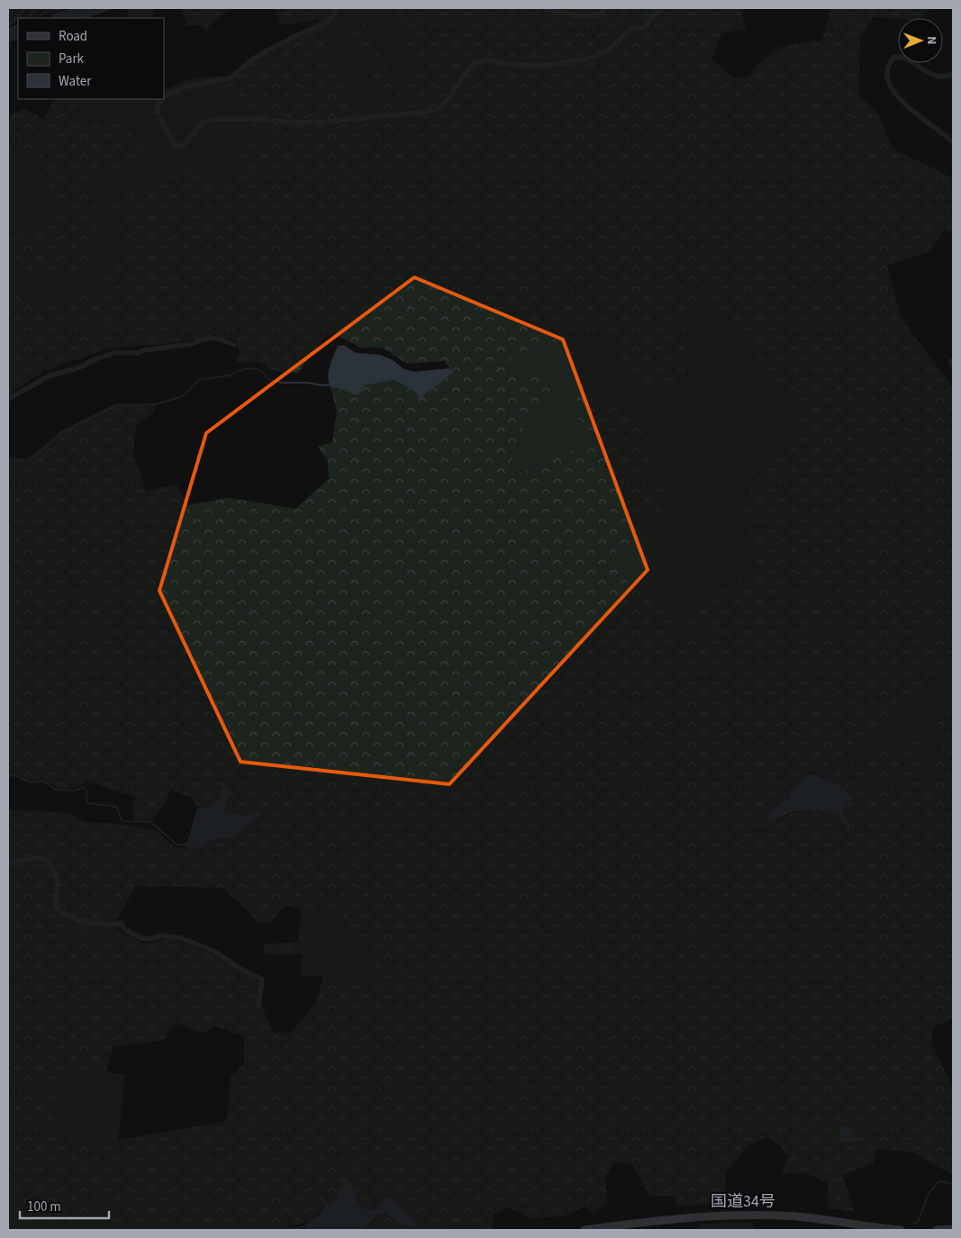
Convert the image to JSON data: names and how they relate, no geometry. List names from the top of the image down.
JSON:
{
  "streets": {
    "highway": ["国道34号"]
  },
  "legend": ["Road", "Park", "Water"],
  "scale_bar": "100 m",
  "north": "right"
}
